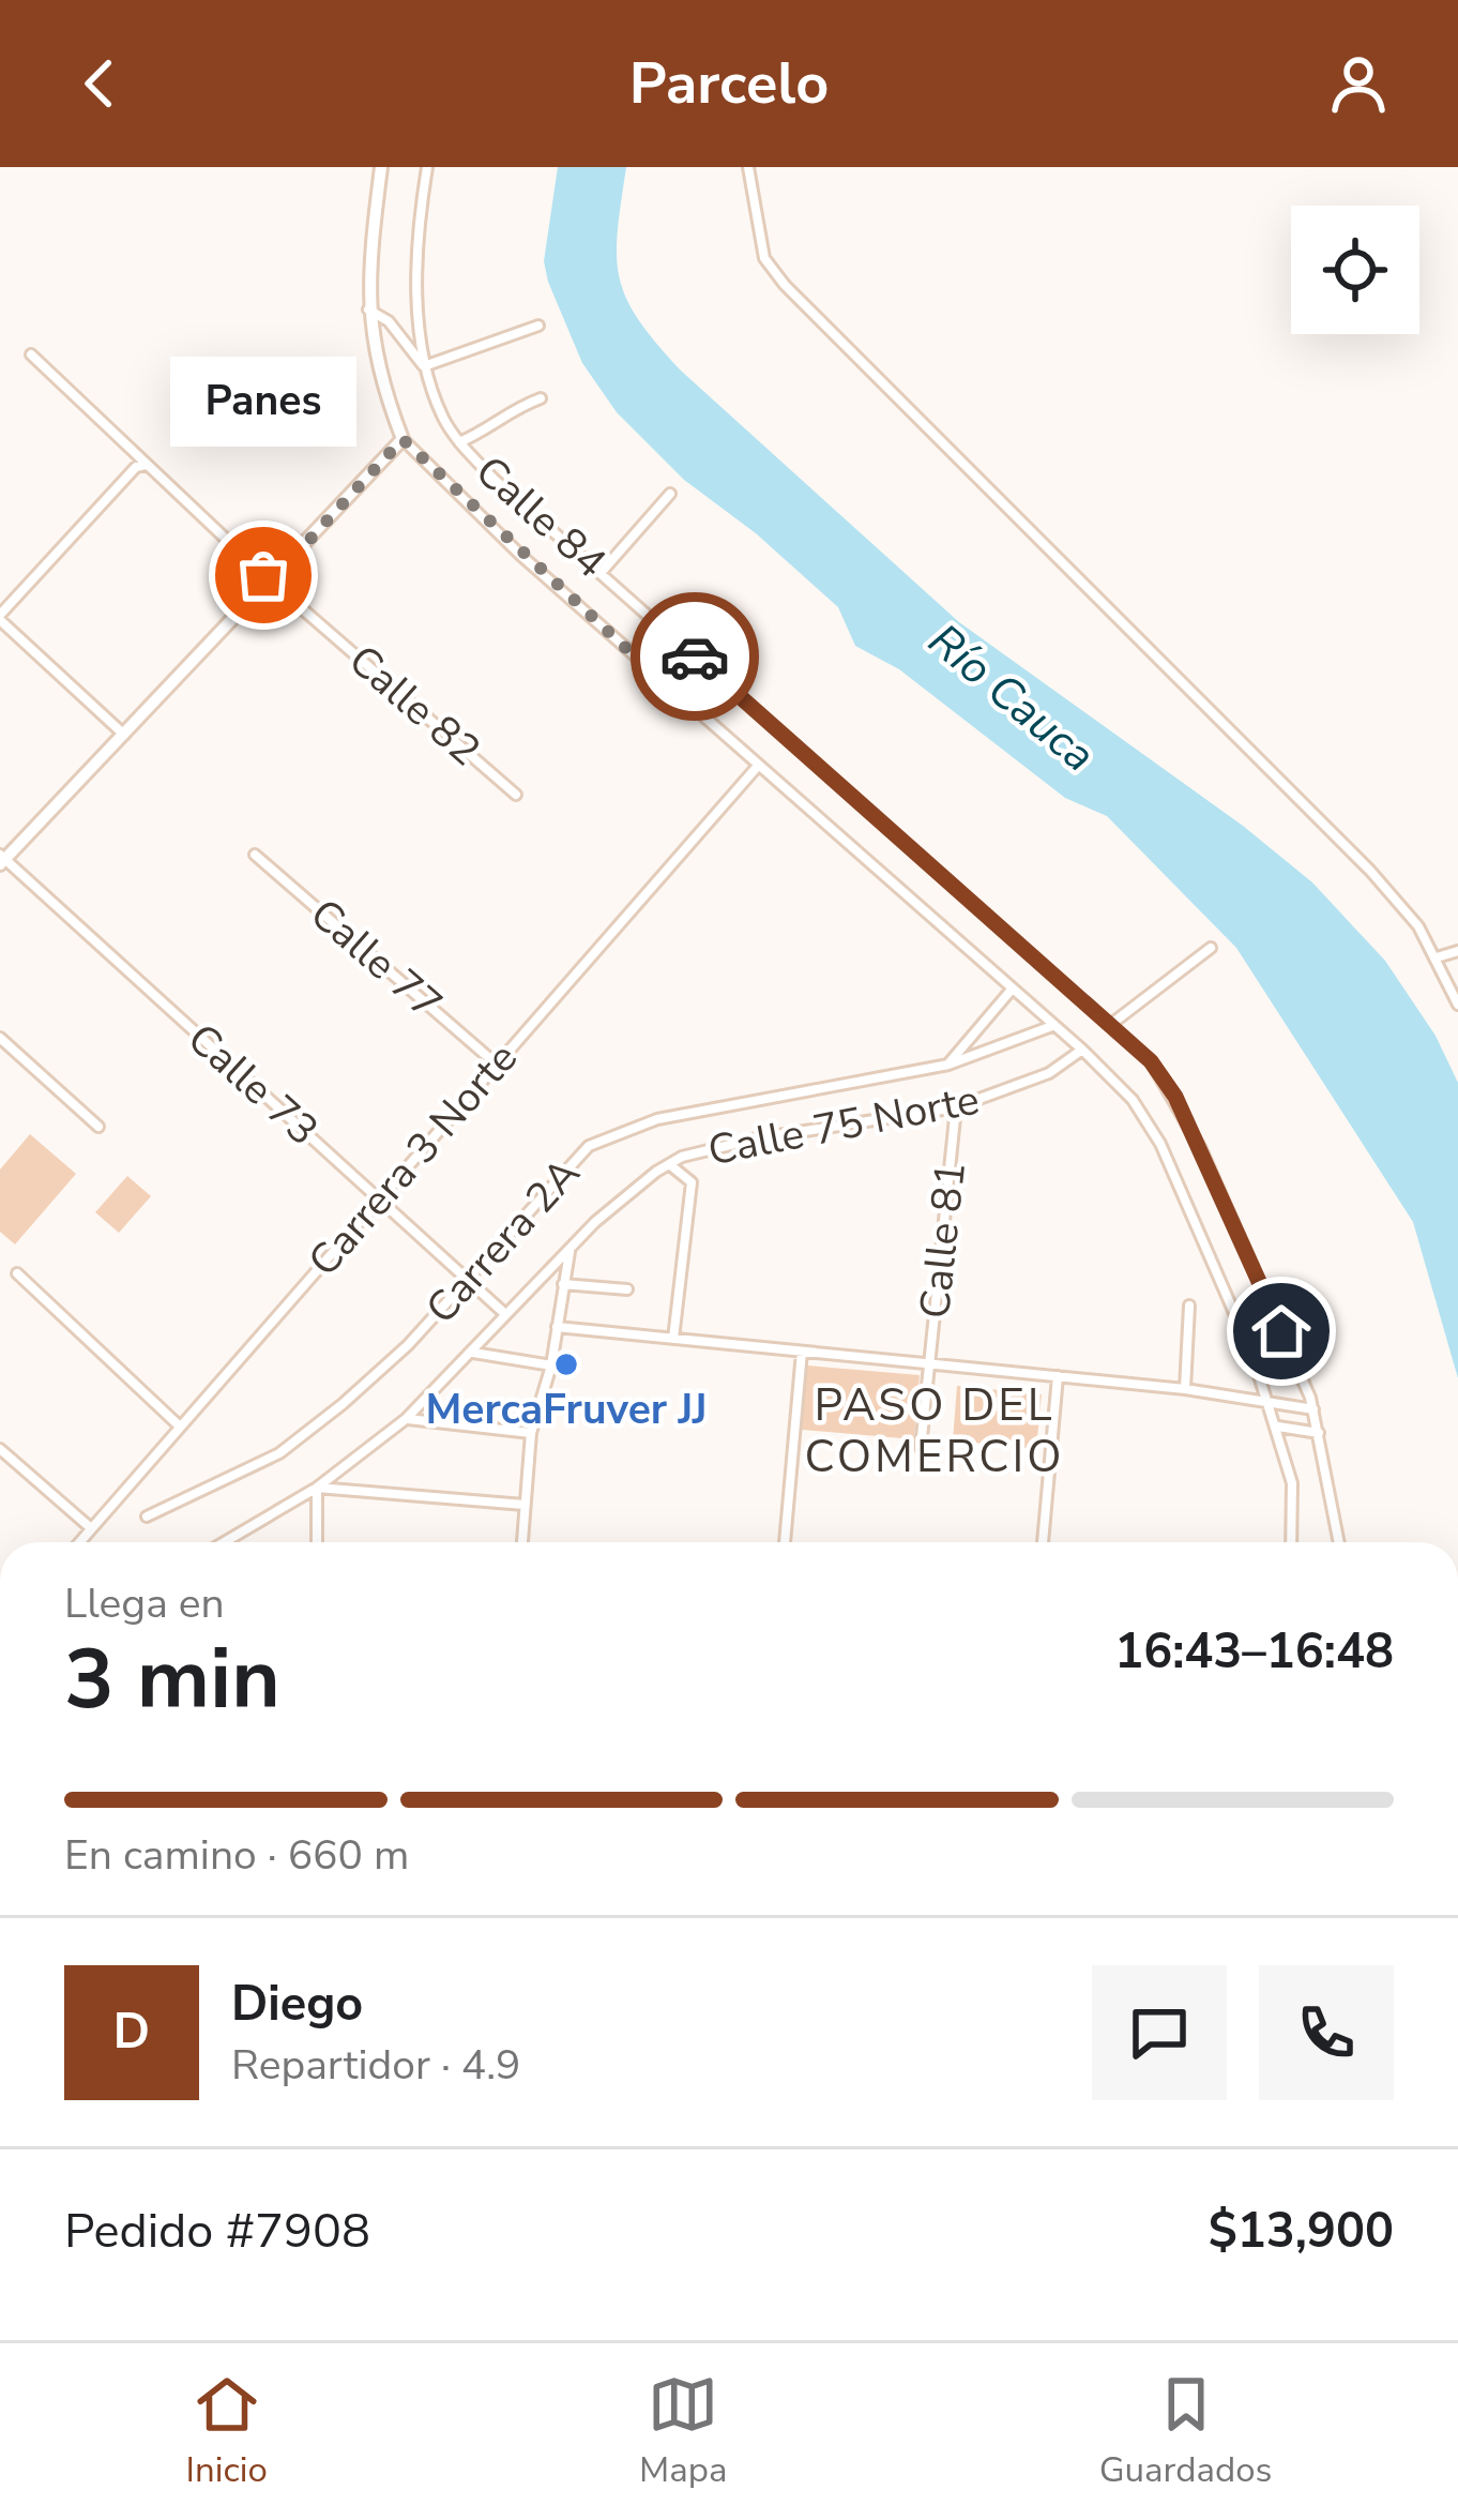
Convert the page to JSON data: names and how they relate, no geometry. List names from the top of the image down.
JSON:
{
  "streets": {
    "street": [
      "Calle 84",
      "Calle 82",
      "Calle 77",
      "Calle 73",
      "Calle 75 Norte",
      "Carrera 3 Norte",
      "Calle 81",
      "Carrera 2A"
    ]
  },
  "crossings": [
    ["Calle 84", "Calle 75 Norte"],
    ["Calle 84", "Carrera 3 Norte"],
    ["Calle 84", "Carrera 2A"],
    ["Calle 77", "Carrera 3 Norte"],
    ["Calle 73", "Calle 75 Norte"],
    ["Calle 73", "Carrera 3 Norte"],
    ["Calle 73", "Carrera 2A"],
    ["Calle 75 Norte", "Calle 81"]
  ],
  "districts": ["PASO DEL COMERCIO"],
  "water": ["Río Cauca"],
  "places": ["Panes", "MercaFruver JJ"],
  "page": {
    "header": "Parcelo",
    "bubble": "Panes",
    "heading": ["3 min", "Llega en", "16:43–16:48"],
    "panel": [
      "Diego",
      "Repartidor · 4.9",
      "Pedido #7908",
      "$13,900"
    ],
    "bar": "En camino · 660 m",
    "round": "D",
    "tabs": ["Inicio", "Mapa", "Guardados"]
  }
}
